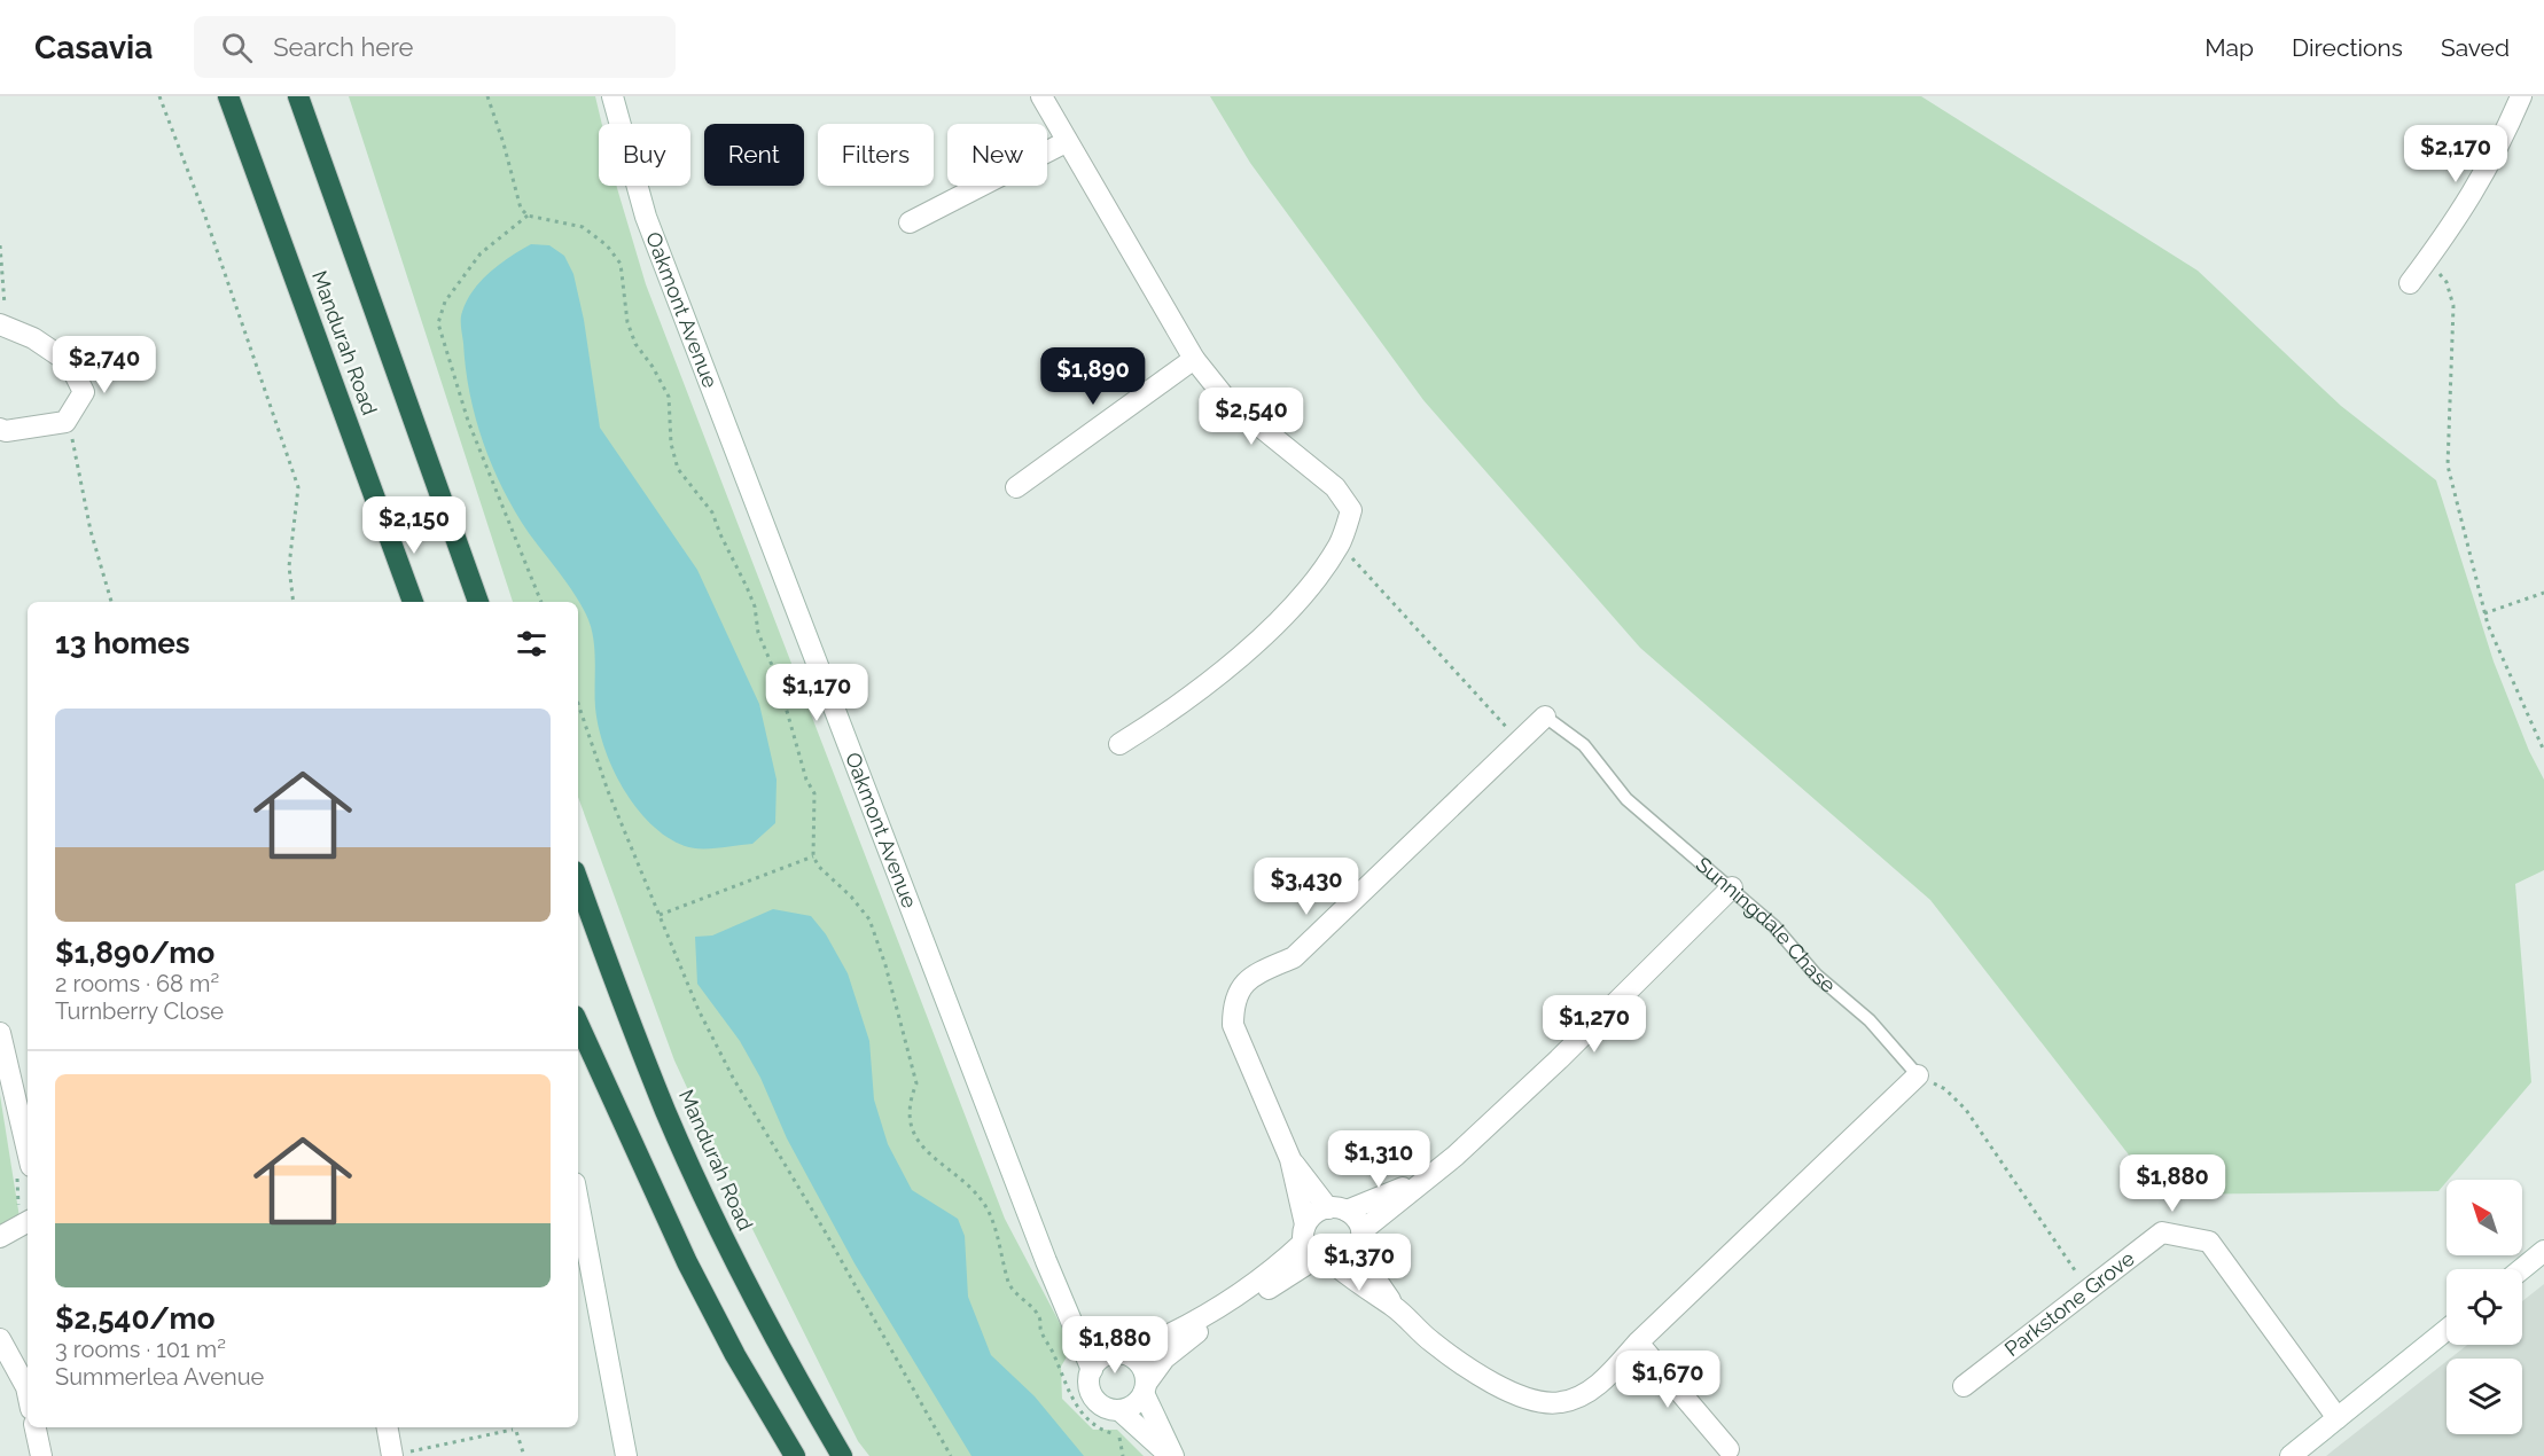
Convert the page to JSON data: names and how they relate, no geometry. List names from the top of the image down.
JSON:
{
  "streets": {
    "highway": ["Mandurah Road"],
    "street": ["Oakmont Avenue", "Sunningdale Chase", "Parkstone Grove"]
  },
  "north": "top left",
  "page": {
    "header": "Casavia",
    "search": "Search here",
    "nav": ["Map", "Directions", "Saved"],
    "chip": [
      "Buy",
      "Rent",
      "Filters",
      "New"
    ],
    "price": [
      "$2,170",
      "$2,740",
      "$1,890",
      "$2,540",
      "$2,150",
      "$1,170",
      "$3,430",
      "$1,270",
      "$1,310",
      "$1,880",
      "$1,370",
      "$1,880",
      "$1,670"
    ],
    "heading": "13 homes",
    "list": [
      {
        "name": "$1,890/mo",
        "note": "2 rooms · 68 m² · Turnberry Close"
      },
      {
        "name": "$2,540/mo",
        "note": "3 rooms · 101 m² · Summerlea Avenue"
      }
    ]
  }
}
